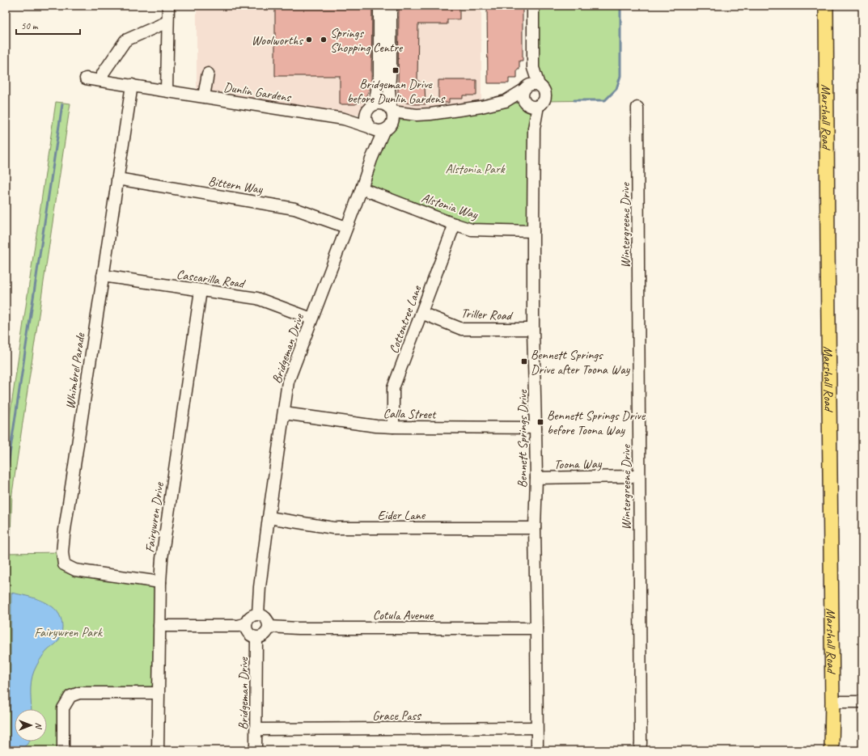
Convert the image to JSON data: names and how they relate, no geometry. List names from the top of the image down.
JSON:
{
  "streets": {
    "main road": ["Marshall Road"],
    "street": [
      "Dunlin Gardens",
      "Bittern Way",
      "Alstonia Way",
      "Wintergreene Drive",
      "Cascarilla Road",
      "Triller Road",
      "Cottontree Lane",
      "Bridgeman Drive",
      "Whimbrel Parade",
      "Calla Street",
      "Bennett Springs Drive",
      "Toona Way",
      "Eider Lane",
      "Fairywren Drive",
      "Cotula Avenue",
      "Grace Pass"
    ]
  },
  "crossings": [
    ["Dunlin Gardens", "Bridgeman Drive"],
    ["Dunlin Gardens", "Whimbrel Parade"],
    ["Bittern Way", "Bridgeman Drive"],
    ["Bittern Way", "Whimbrel Parade"],
    ["Alstonia Way", "Cottontree Lane"],
    ["Alstonia Way", "Bridgeman Drive"],
    ["Alstonia Way", "Bennett Springs Drive"],
    ["Wintergreene Drive", "Toona Way"],
    ["Cascarilla Road", "Bridgeman Drive"],
    ["Cascarilla Road", "Whimbrel Parade"],
    ["Cascarilla Road", "Fairywren Drive"],
    ["Triller Road", "Cottontree Lane"],
    ["Triller Road", "Bennett Springs Drive"],
    ["Cottontree Lane", "Calla Street"],
    ["Bridgeman Drive", "Calla Street"],
    ["Bridgeman Drive", "Eider Lane"],
    ["Bridgeman Drive", "Cotula Avenue"],
    ["Bridgeman Drive", "Grace Pass"],
    ["Whimbrel Parade", "Fairywren Drive"],
    ["Calla Street", "Bennett Springs Drive"],
    ["Bennett Springs Drive", "Toona Way"],
    ["Bennett Springs Drive", "Eider Lane"],
    ["Bennett Springs Drive", "Cotula Avenue"],
    ["Bennett Springs Drive", "Grace Pass"]
  ],
  "parks": ["Alstonia Park", "Fairywren Park"],
  "places": {
    "other": ["Woolworths", "Springs Shopping Centre"],
    "transit": ["Bridgeman Drive before Dunlin Gardens", "Bennett Springs Drive after Toona Way", "Bennett Springs Drive before Toona Way"]
  },
  "scale_bar": "50 m",
  "north": "right"
}
